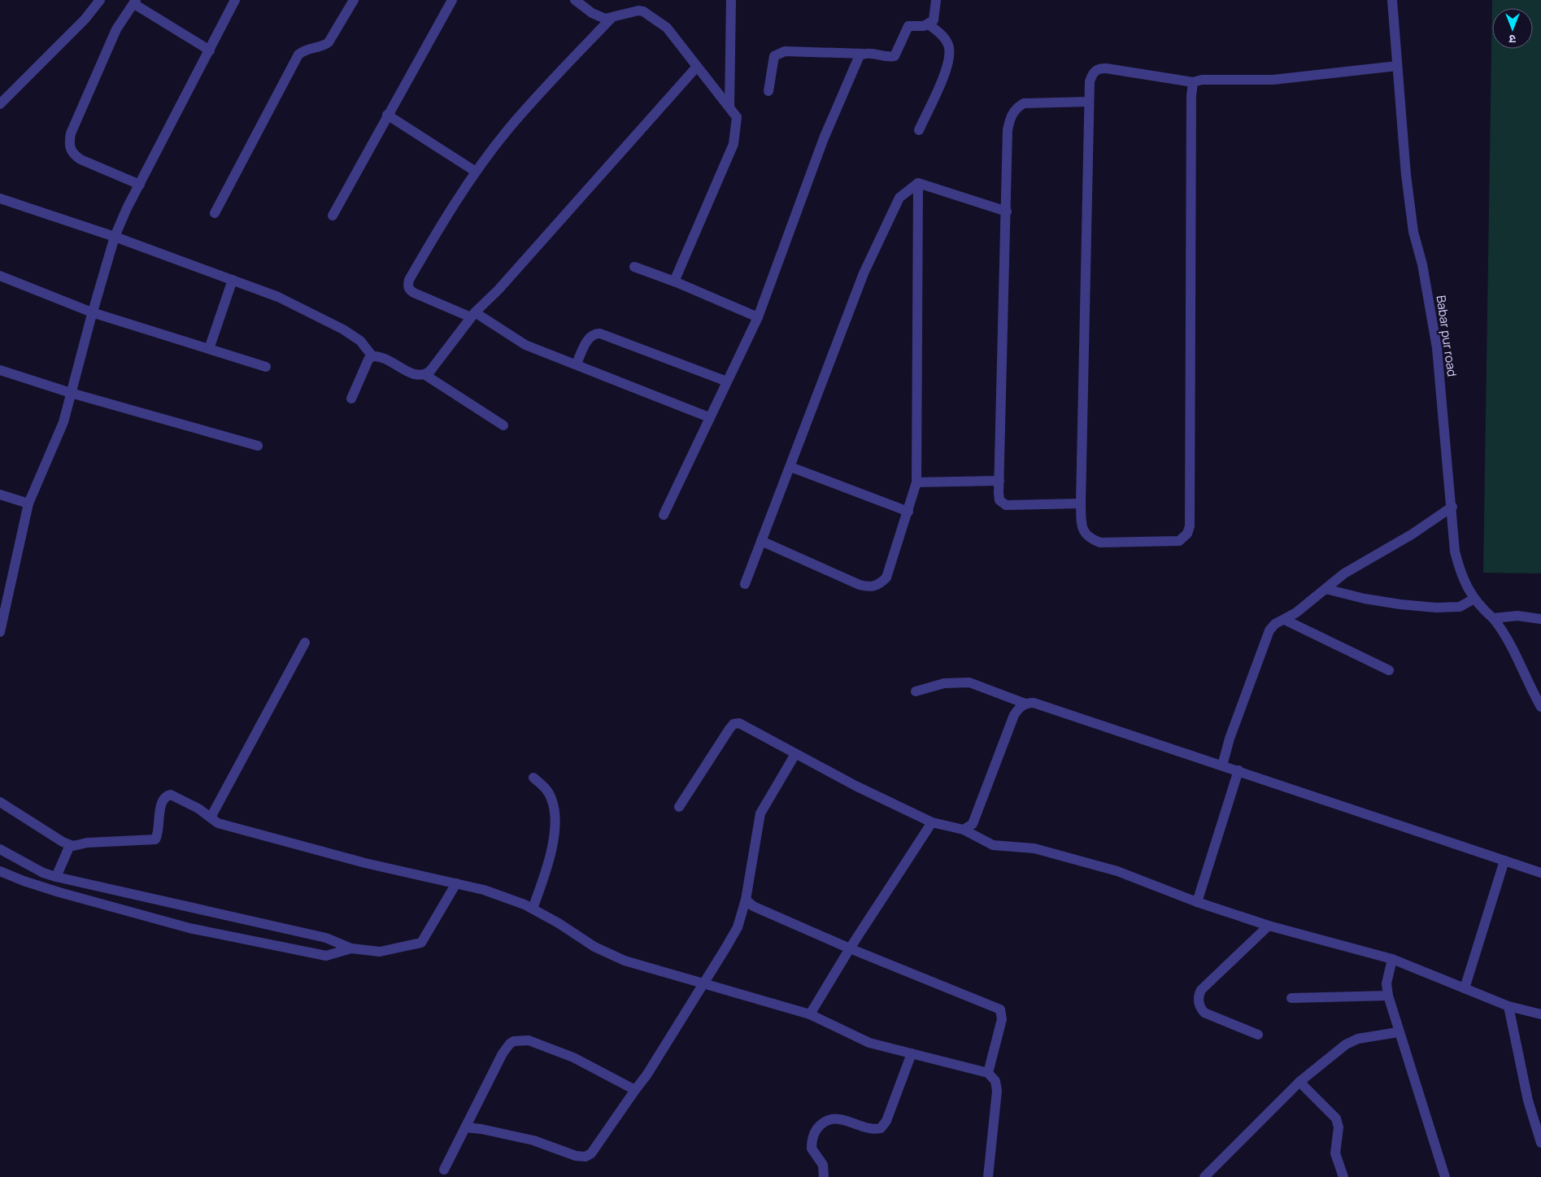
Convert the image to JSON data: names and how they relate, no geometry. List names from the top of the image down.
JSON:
{
  "streets": {
    "street": ["Babar pur road"]
  },
  "north": "bottom"
}
